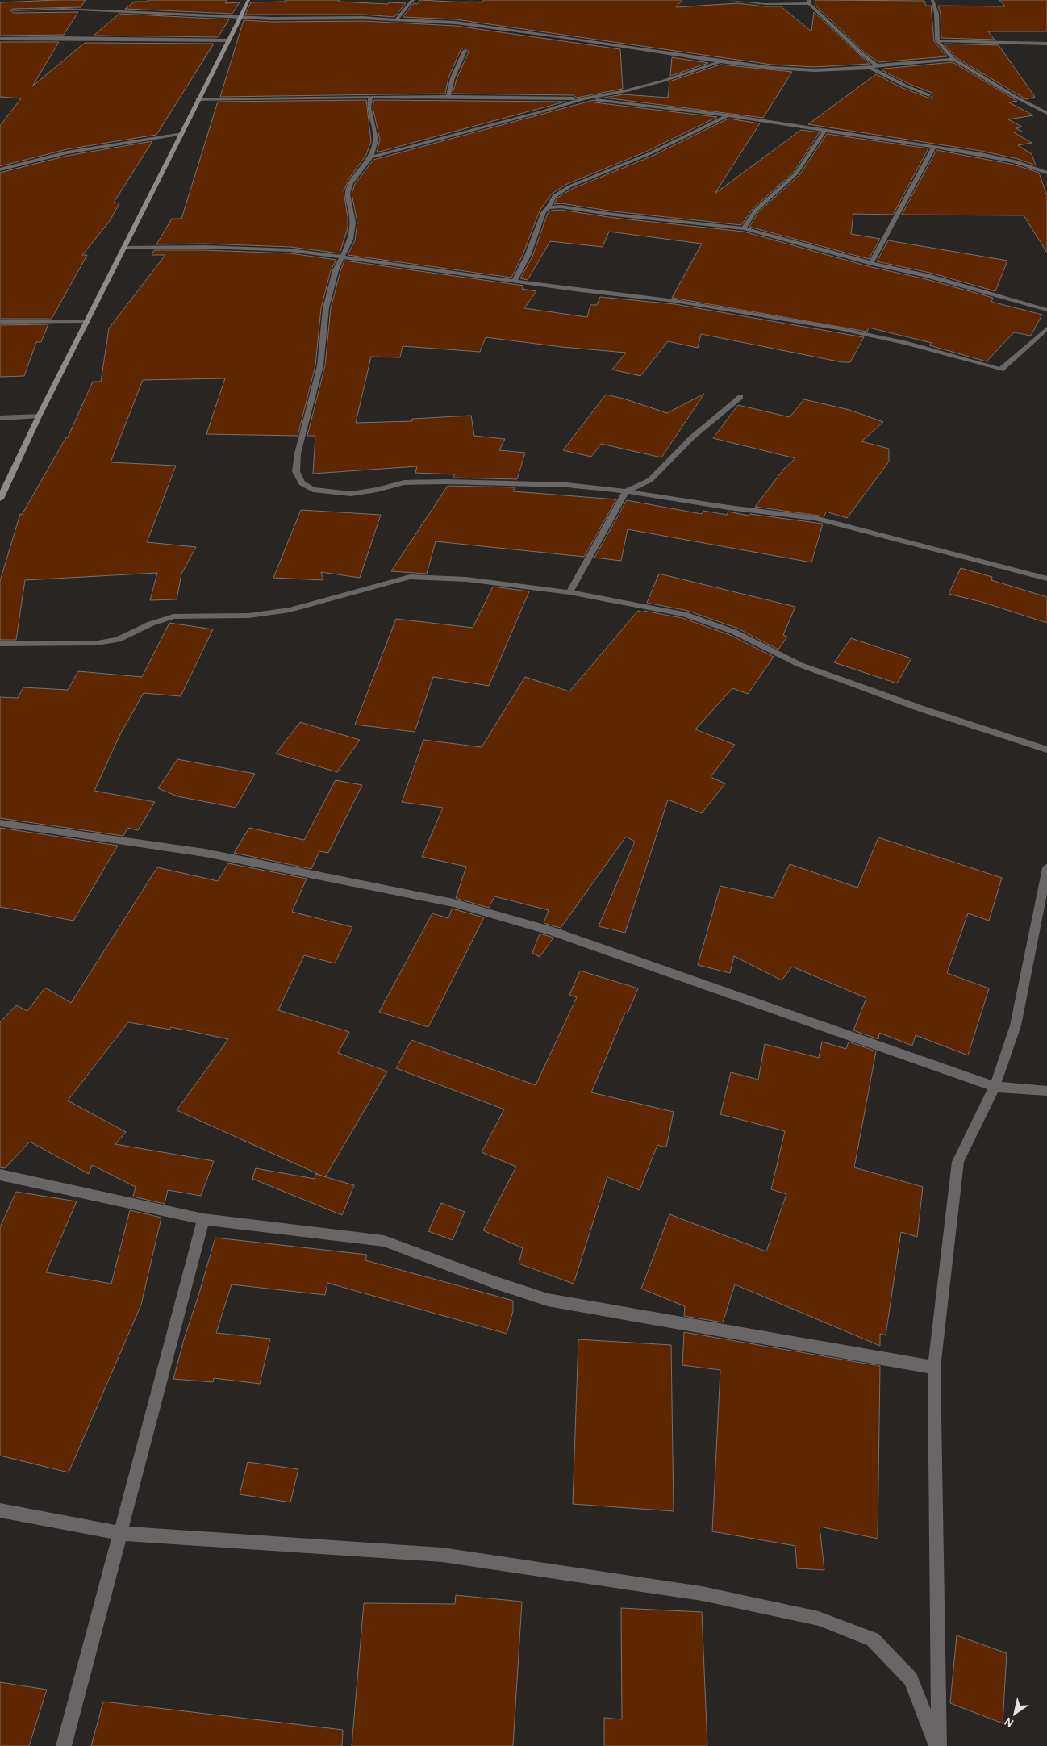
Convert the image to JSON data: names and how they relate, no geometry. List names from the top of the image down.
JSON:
{
  "north": "bottom left"
}
